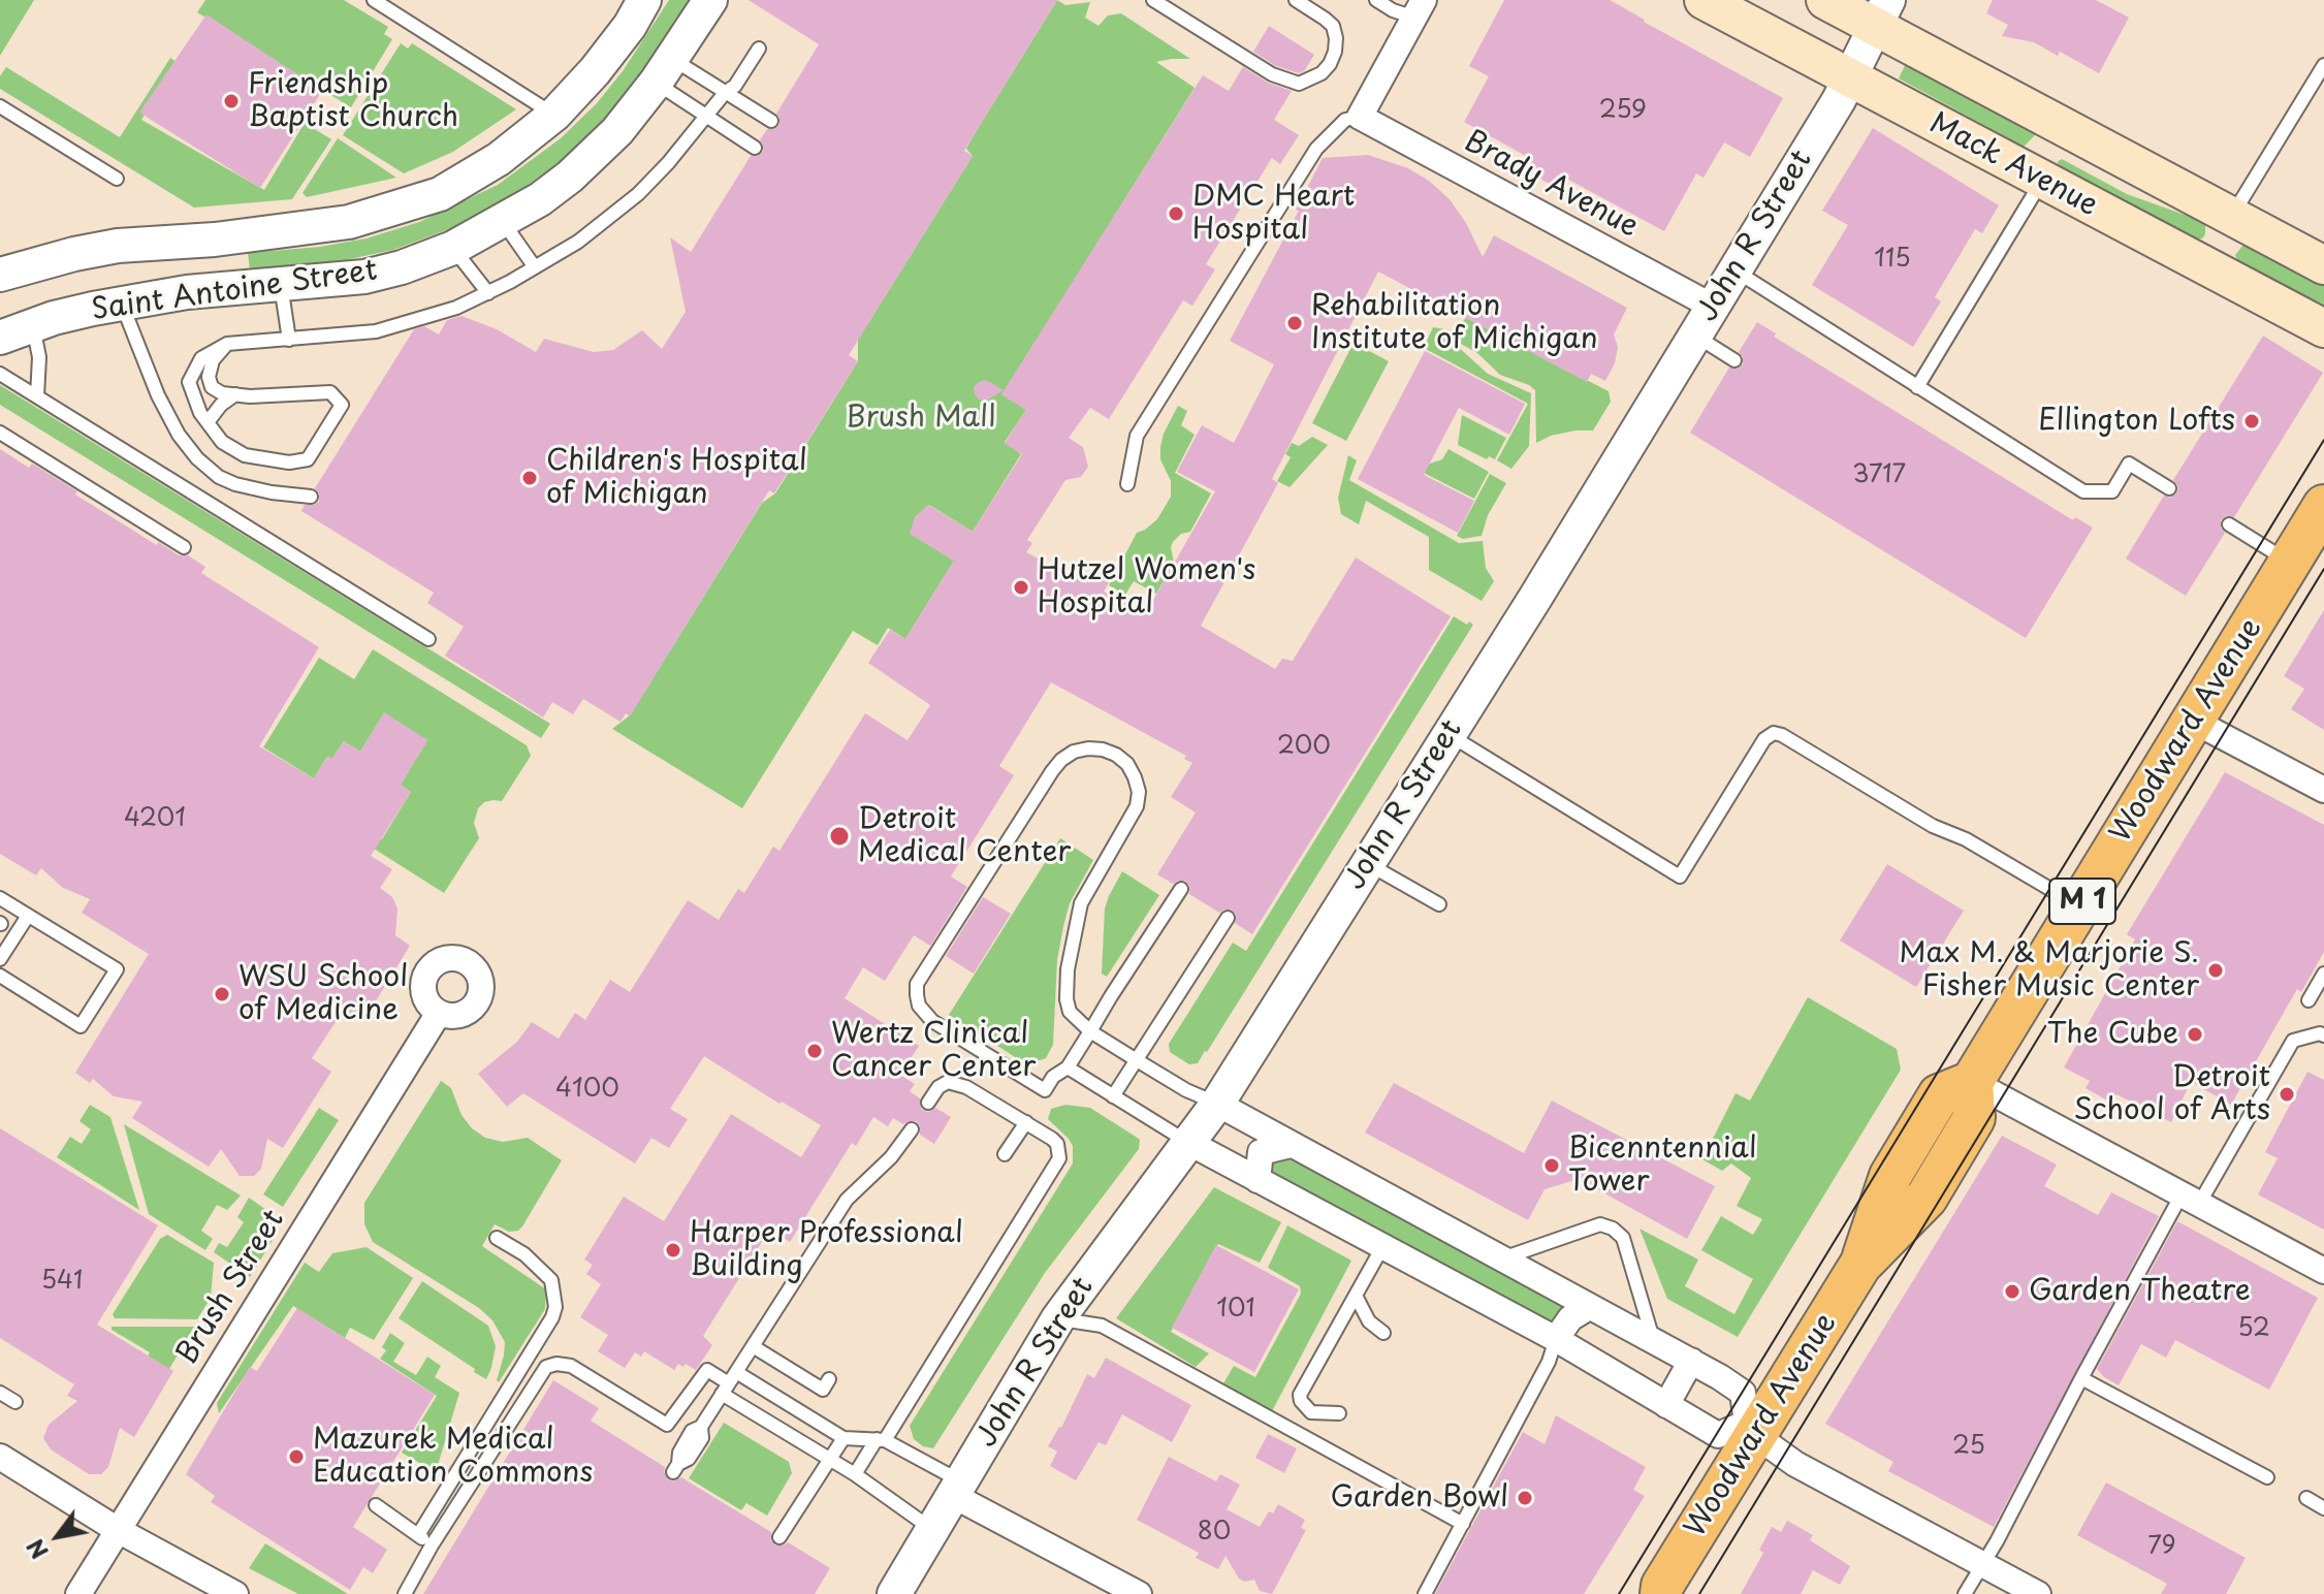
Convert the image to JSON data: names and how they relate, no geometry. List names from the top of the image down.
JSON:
{
  "streets": {
    "main road": ["Mack Avenue", "Woodward Avenue", "M 1"],
    "street": [
      "Brady Avenue",
      "John R Street",
      "Saint Antoine Street",
      "Brush Street"
    ]
  },
  "crossings": [
    ["Mack Avenue", "John R Street"],
    ["Brady Avenue", "John R Street"]
  ],
  "parks": ["Brush Mall"],
  "places": [
    "Friendship Baptist Church",
    "DMC Heart Hospital",
    "Rehabilitation Institute of Michigan",
    "Ellington Lofts",
    "Children's Hospital of Michigan",
    "Hutzel Women's Hospital",
    "Detroit Medical Center",
    "Max M. & Marjorie S. Fisher Music Center",
    "WSU School of Medicine",
    "The Cube",
    "Wertz Clinical Cancer Center",
    "Detroit School of Arts",
    "Bicenntennial Tower",
    "Harper Professional Building",
    "Garden Theatre",
    "Mazurek Medical Education Commons",
    "Garden Bowl"
  ],
  "house_numbers": [
    "259",
    "115",
    "3717",
    "200",
    "4201",
    "4100",
    "541",
    "101",
    "52",
    "25",
    "80",
    "79"
  ],
  "north": "bottom left"
}
